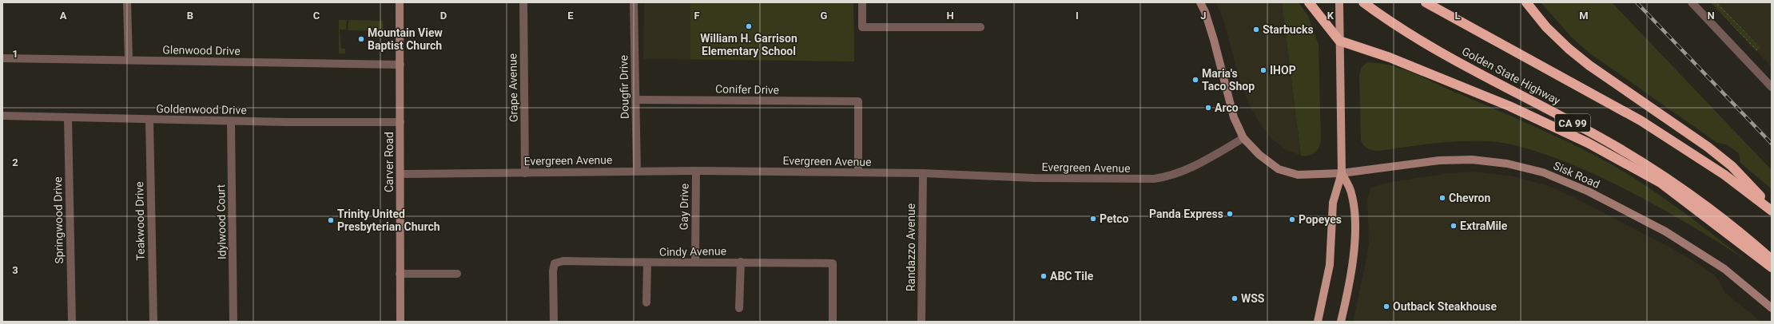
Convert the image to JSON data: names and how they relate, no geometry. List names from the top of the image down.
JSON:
{
  "streets": {
    "highway": ["Golden State Highway", "CA 99"],
    "street": [
      "Glenwood Drive",
      "Dougfir Drive",
      "Grape Avenue",
      "Conifer Drive",
      "Goldenwood Drive",
      "Evergreen Avenue",
      "Carver Road",
      "Sisk Road",
      "Gay Drive",
      "Springwood Drive",
      "Teakwood Drive",
      "Idylwood Court",
      "Randazzo Avenue",
      "Cindy Avenue"
    ]
  },
  "crossings": [
    ["Glenwood Drive", "Carver Road"],
    ["Dougfir Drive", "Conifer Drive"],
    ["Dougfir Drive", "Evergreen Avenue"],
    ["Grape Avenue", "Evergreen Avenue"],
    ["Conifer Drive", "Evergreen Avenue"],
    ["Goldenwood Drive", "Carver Road"],
    ["Goldenwood Drive", "Springwood Drive"],
    ["Goldenwood Drive", "Teakwood Drive"],
    ["Goldenwood Drive", "Idylwood Court"],
    ["Evergreen Avenue", "Carver Road"],
    ["Evergreen Avenue", "Sisk Road"],
    ["Evergreen Avenue", "Gay Drive"],
    ["Evergreen Avenue", "Randazzo Avenue"],
    ["Gay Drive", "Cindy Avenue"]
  ],
  "places": [
    "William H. Garrison Elementary School",
    "Starbucks",
    "Mountain View Baptist Church",
    "IHOP",
    "Maria's Taco Shop",
    "Arco",
    "Chevron",
    "Panda Express",
    "Petco",
    "Popeyes",
    "Trinity United Presbyterian Church",
    "ExtraMile",
    "ABC Tile",
    "WSS",
    "Outback Steakhouse"
  ],
  "grid": {
    "columns": [
      "A",
      "B",
      "C",
      "D",
      "E",
      "F",
      "G",
      "H",
      "I",
      "J",
      "K",
      "L",
      "M",
      "N"
    ],
    "rows": ["1", "2", "3"]
  }
}
